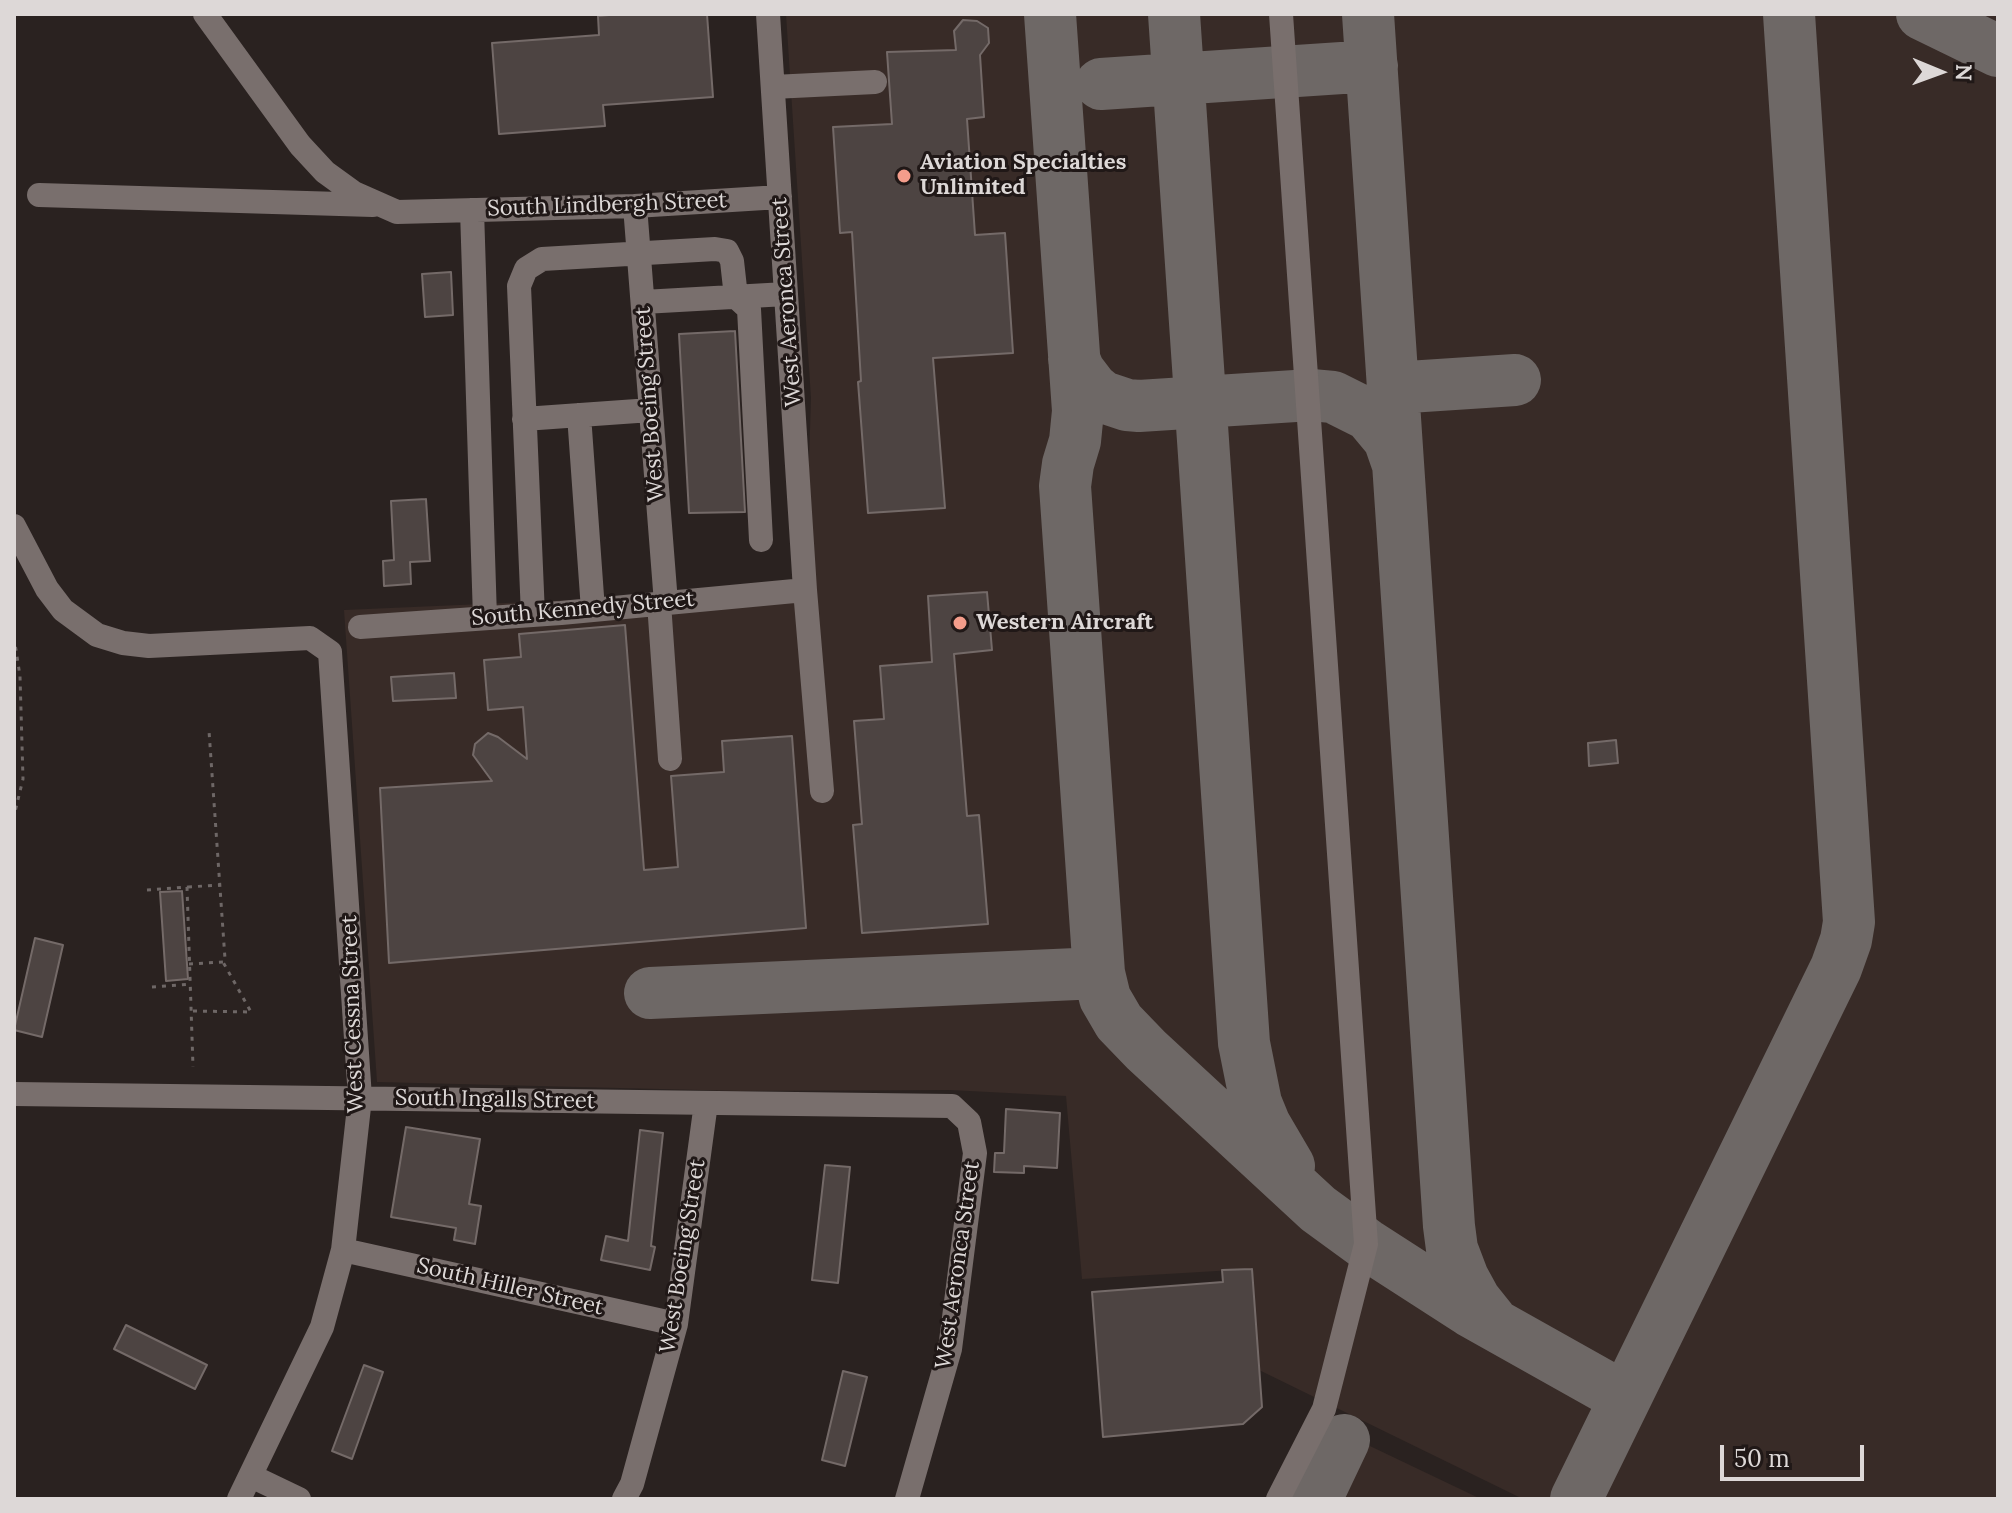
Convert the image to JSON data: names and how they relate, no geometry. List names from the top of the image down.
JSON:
{
  "streets": {
    "street": [
      "South Lindbergh Street",
      "West Aeronca Street",
      "West Boeing Street",
      "South Kennedy Street",
      "West Cessna Street",
      "South Ingalls Street",
      "South Hiller Street"
    ]
  },
  "crossings": [
    ["South Lindbergh Street", "West Aeronca Street"],
    ["South Lindbergh Street", "West Boeing Street"],
    ["West Aeronca Street", "South Kennedy Street"],
    ["West Aeronca Street", "South Ingalls Street"],
    ["West Boeing Street", "South Kennedy Street"],
    ["West Boeing Street", "South Ingalls Street"],
    ["West Boeing Street", "South Hiller Street"],
    ["West Cessna Street", "South Ingalls Street"],
    ["West Cessna Street", "South Hiller Street"]
  ],
  "places": ["Aviation Specialties Unlimited", "Western Aircraft"],
  "scale_bar": "50 m",
  "north": "right"
}
